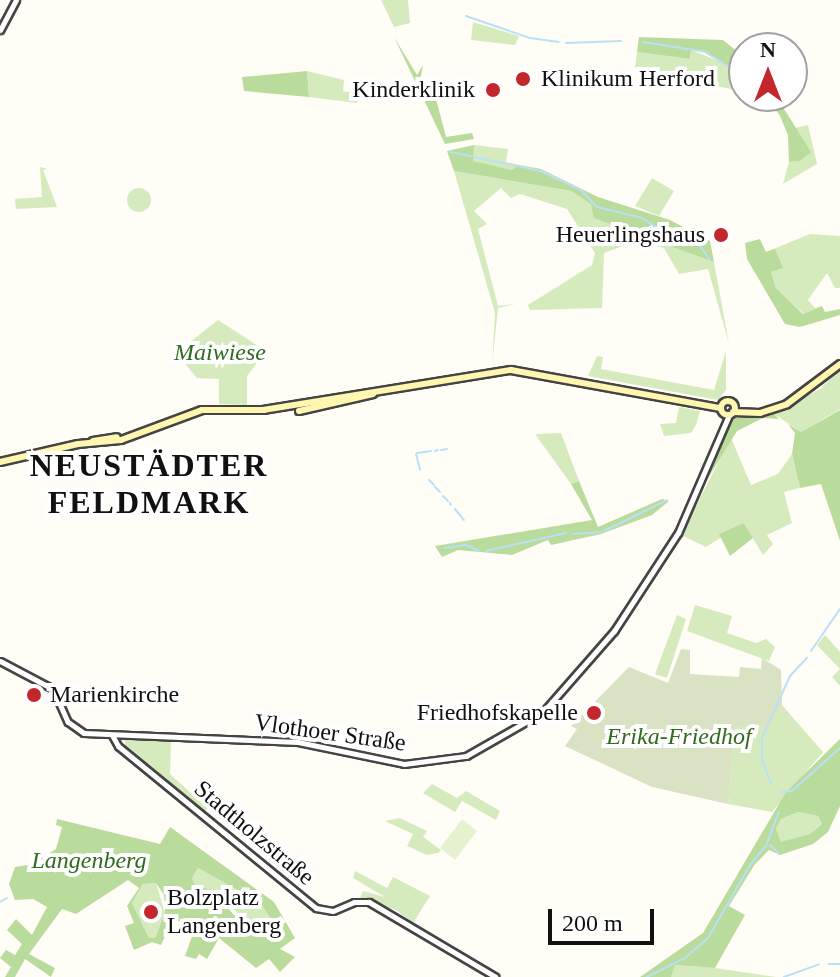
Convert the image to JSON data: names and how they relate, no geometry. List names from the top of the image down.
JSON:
{
  "streets": {
    "street": ["Vlothoer Straße", "Stadtholzstraße"]
  },
  "crossings": [
    ["Vlothoer Straße", "Stadtholzstraße"]
  ],
  "districts": ["NEUSTÄDTER FELDMARK"],
  "parks": ["Maiwiese", "Erika-Friedhof", "Langenberg"],
  "places": [
    "Klinikum Herford",
    "Kinderklinik",
    "Heuerlingshaus",
    "Marienkirche",
    "Friedhofskapelle",
    "Bolzplatz Langenberg"
  ],
  "scale_bar": "200 m",
  "north": "top"
}
